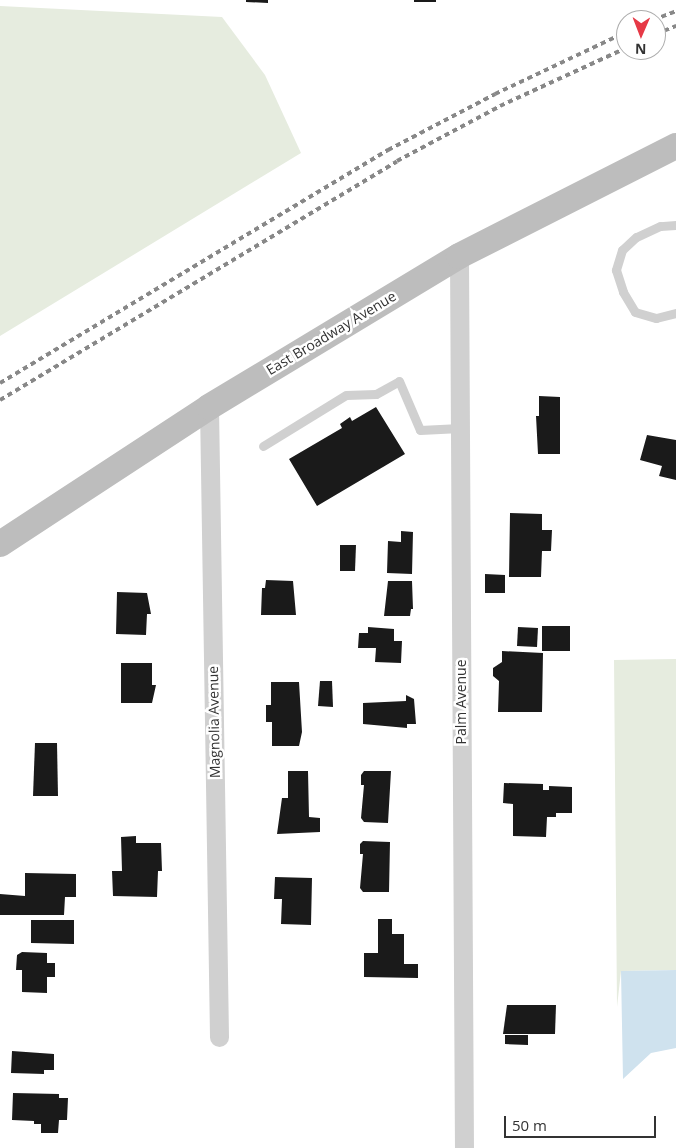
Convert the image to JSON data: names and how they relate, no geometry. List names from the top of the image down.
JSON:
{
  "streets": {
    "main road": ["East Broadway Avenue"],
    "street": ["Palm Avenue", "Magnolia Avenue"]
  },
  "crossings": [
    ["East Broadway Avenue", "Palm Avenue"],
    ["East Broadway Avenue", "Magnolia Avenue"]
  ],
  "scale_bar": "50 m",
  "north": "bottom"
}
